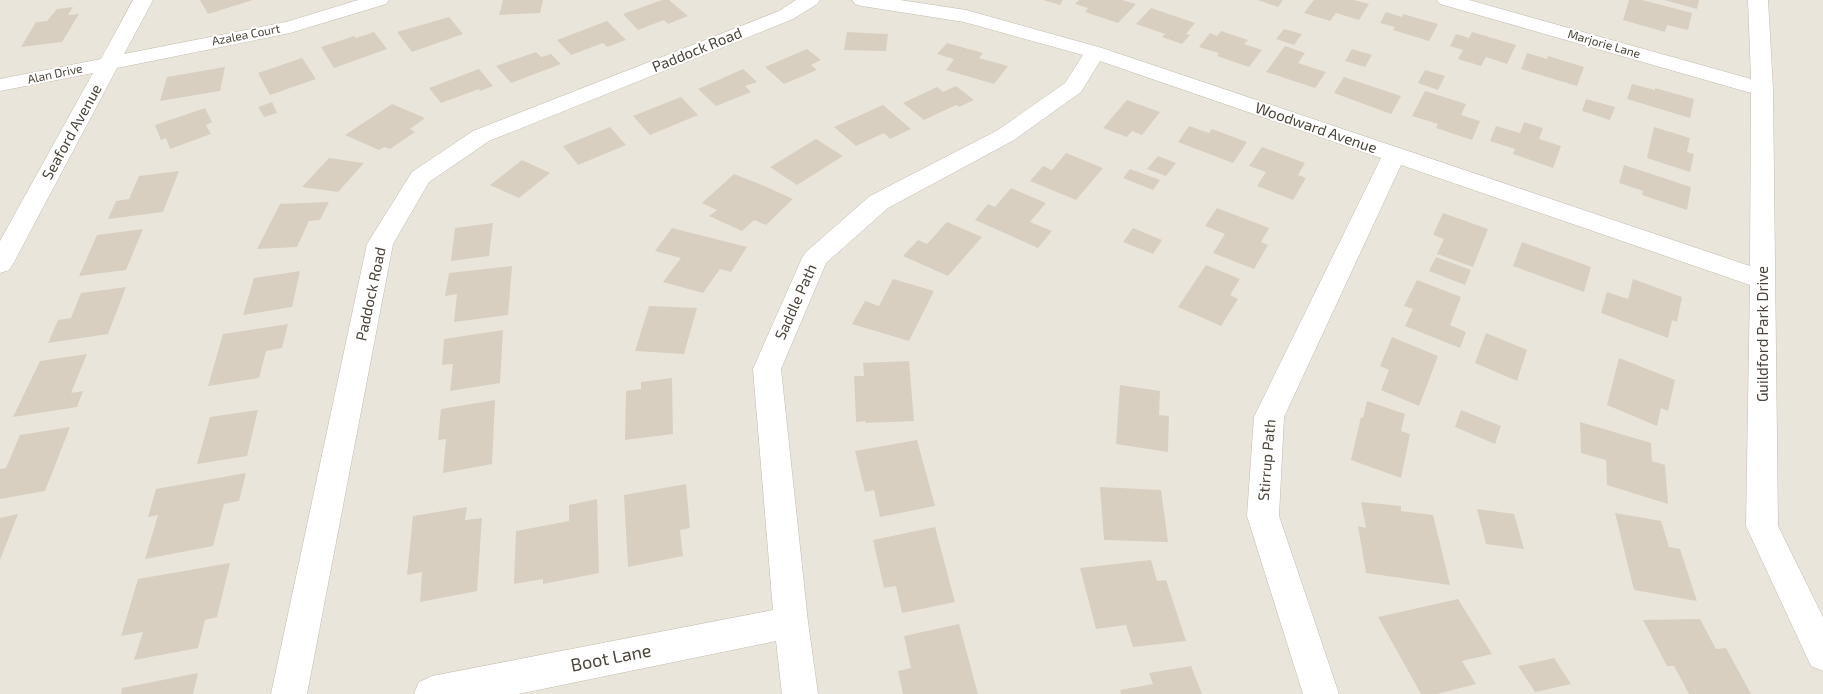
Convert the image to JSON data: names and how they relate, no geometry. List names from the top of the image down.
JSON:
{
  "streets": {
    "street": [
      "Azalea Court",
      "Marjorie Lane",
      "Paddock Road",
      "Alan Drive",
      "Woodward Avenue",
      "Seaford Avenue",
      "Saddle Path",
      "Guildford Park Drive",
      "Stirrup Path",
      "Boot Lane"
    ]
  },
  "crossings": [
    ["Azalea Court", "Alan Drive"],
    ["Azalea Court", "Seaford Avenue"],
    ["Marjorie Lane", "Guildford Park Drive"],
    ["Alan Drive", "Seaford Avenue"],
    ["Woodward Avenue", "Saddle Path"],
    ["Woodward Avenue", "Guildford Park Drive"],
    ["Woodward Avenue", "Stirrup Path"],
    ["Saddle Path", "Boot Lane"]
  ]
}
